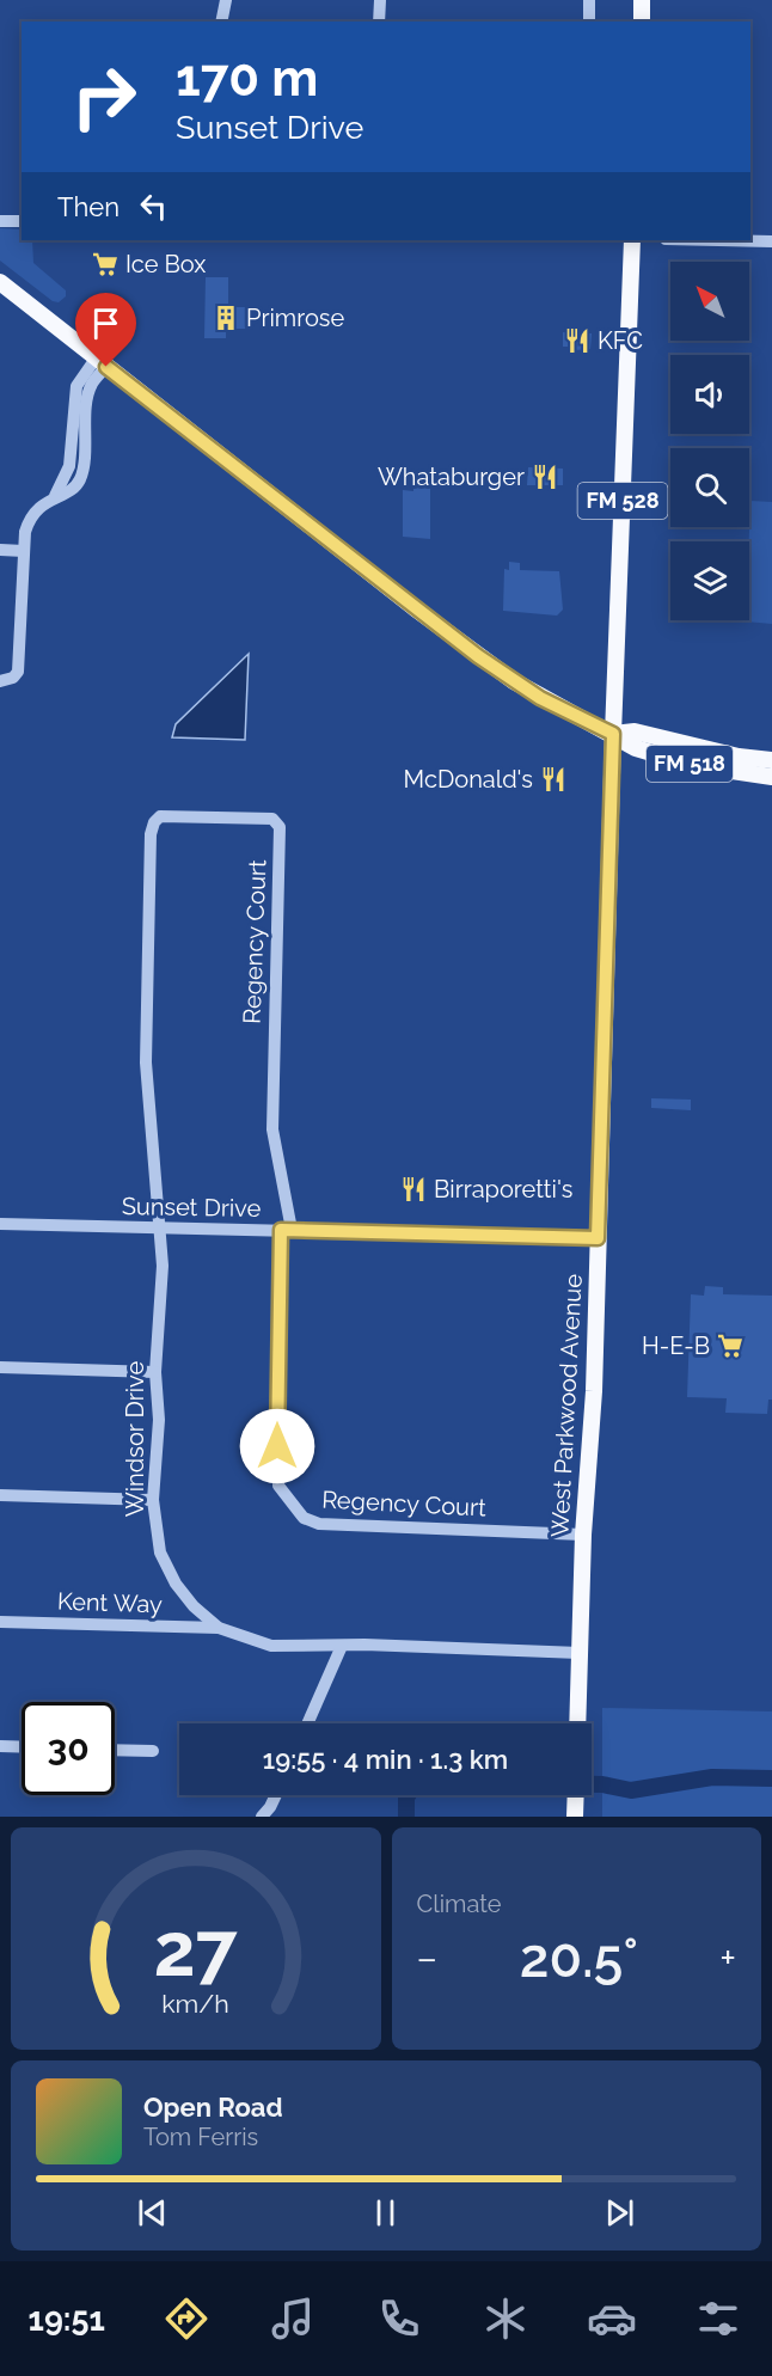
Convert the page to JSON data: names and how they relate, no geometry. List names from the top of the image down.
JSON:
{
  "streets": {
    "main road": ["FM 528", "FM 518", "West Parkwood Avenue"],
    "street": [
      "Regency Court",
      "Sunset Drive",
      "Windsor Drive",
      "Kent Way"
    ]
  },
  "crossings": [
    ["FM 528", "FM 518"],
    ["FM 528", "West Parkwood Avenue"],
    ["FM 518", "West Parkwood Avenue"],
    ["Regency Court", "Sunset Drive"],
    ["Regency Court", "West Parkwood Avenue"],
    ["Regency Court", "Windsor Drive"],
    ["Sunset Drive", "West Parkwood Avenue"],
    ["Sunset Drive", "Windsor Drive"],
    ["West Parkwood Avenue", "Windsor Drive"],
    ["Windsor Drive", "Kent Way"]
  ],
  "places": {
    "supermarket": ["Ice Box", "H-E-B"],
    "building": ["Primrose"],
    "restaurant": [
      "KFC",
      "Whataburger",
      "McDonald's",
      "Birraporetti's"
    ]
  },
  "north": "top left",
  "page": {
    "turn": ["170 m", "Sunset Drive"],
    "then": "Then",
    "limit": "30",
    "trip": "19:55 · 4 min · 1.3 km",
    "tile": "Climate",
    "heat": ["−", "20.5°", "+"],
    "song": ["Open Road", "Tom Ferris"],
    "tabs": "19:51",
    "gauge": ["27", "km/h"]
  }
}
